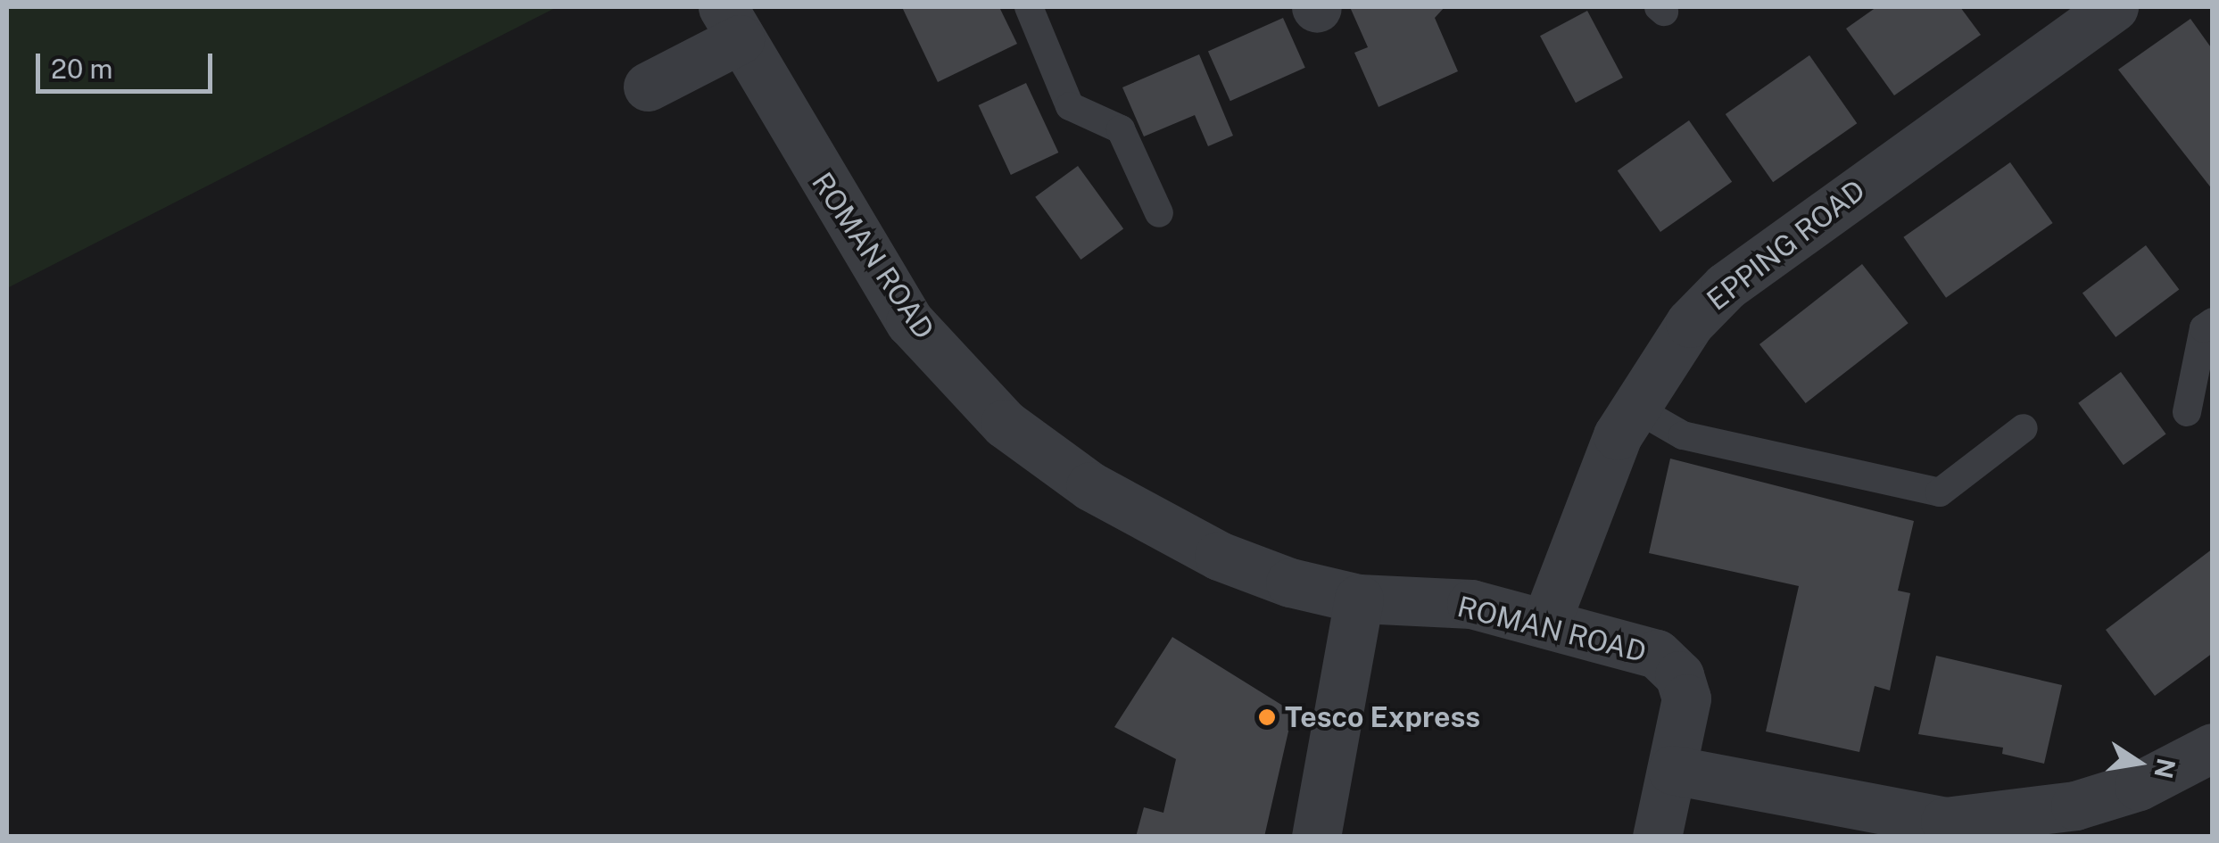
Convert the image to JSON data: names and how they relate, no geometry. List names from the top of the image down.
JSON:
{
  "streets": {
    "street": ["EPPING ROAD", "ROMAN ROAD"]
  },
  "crossings": [
    ["EPPING ROAD", "ROMAN ROAD"]
  ],
  "places": ["Tesco Express"],
  "scale_bar": "20 m",
  "north": "right"
}
